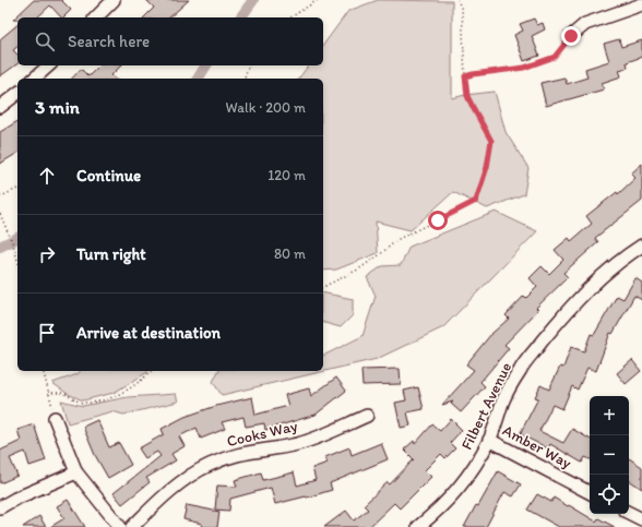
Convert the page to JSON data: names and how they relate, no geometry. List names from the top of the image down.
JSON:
{
  "streets": {
    "street": ["Filbert Avenue", "Cooks Way", "Amber Way"]
  },
  "crossings": [
    ["Filbert Avenue", "Amber Way"]
  ],
  "page": {
    "search": "Search here",
    "heading": ["3 min", "Walk · 200 m"],
    "list": [
      ["Continue", "120 m"],
      ["Turn right", "80 m"],
      "Arrive at destination"
    ],
    "map_buttons": ["+", "−"]
  }
}
